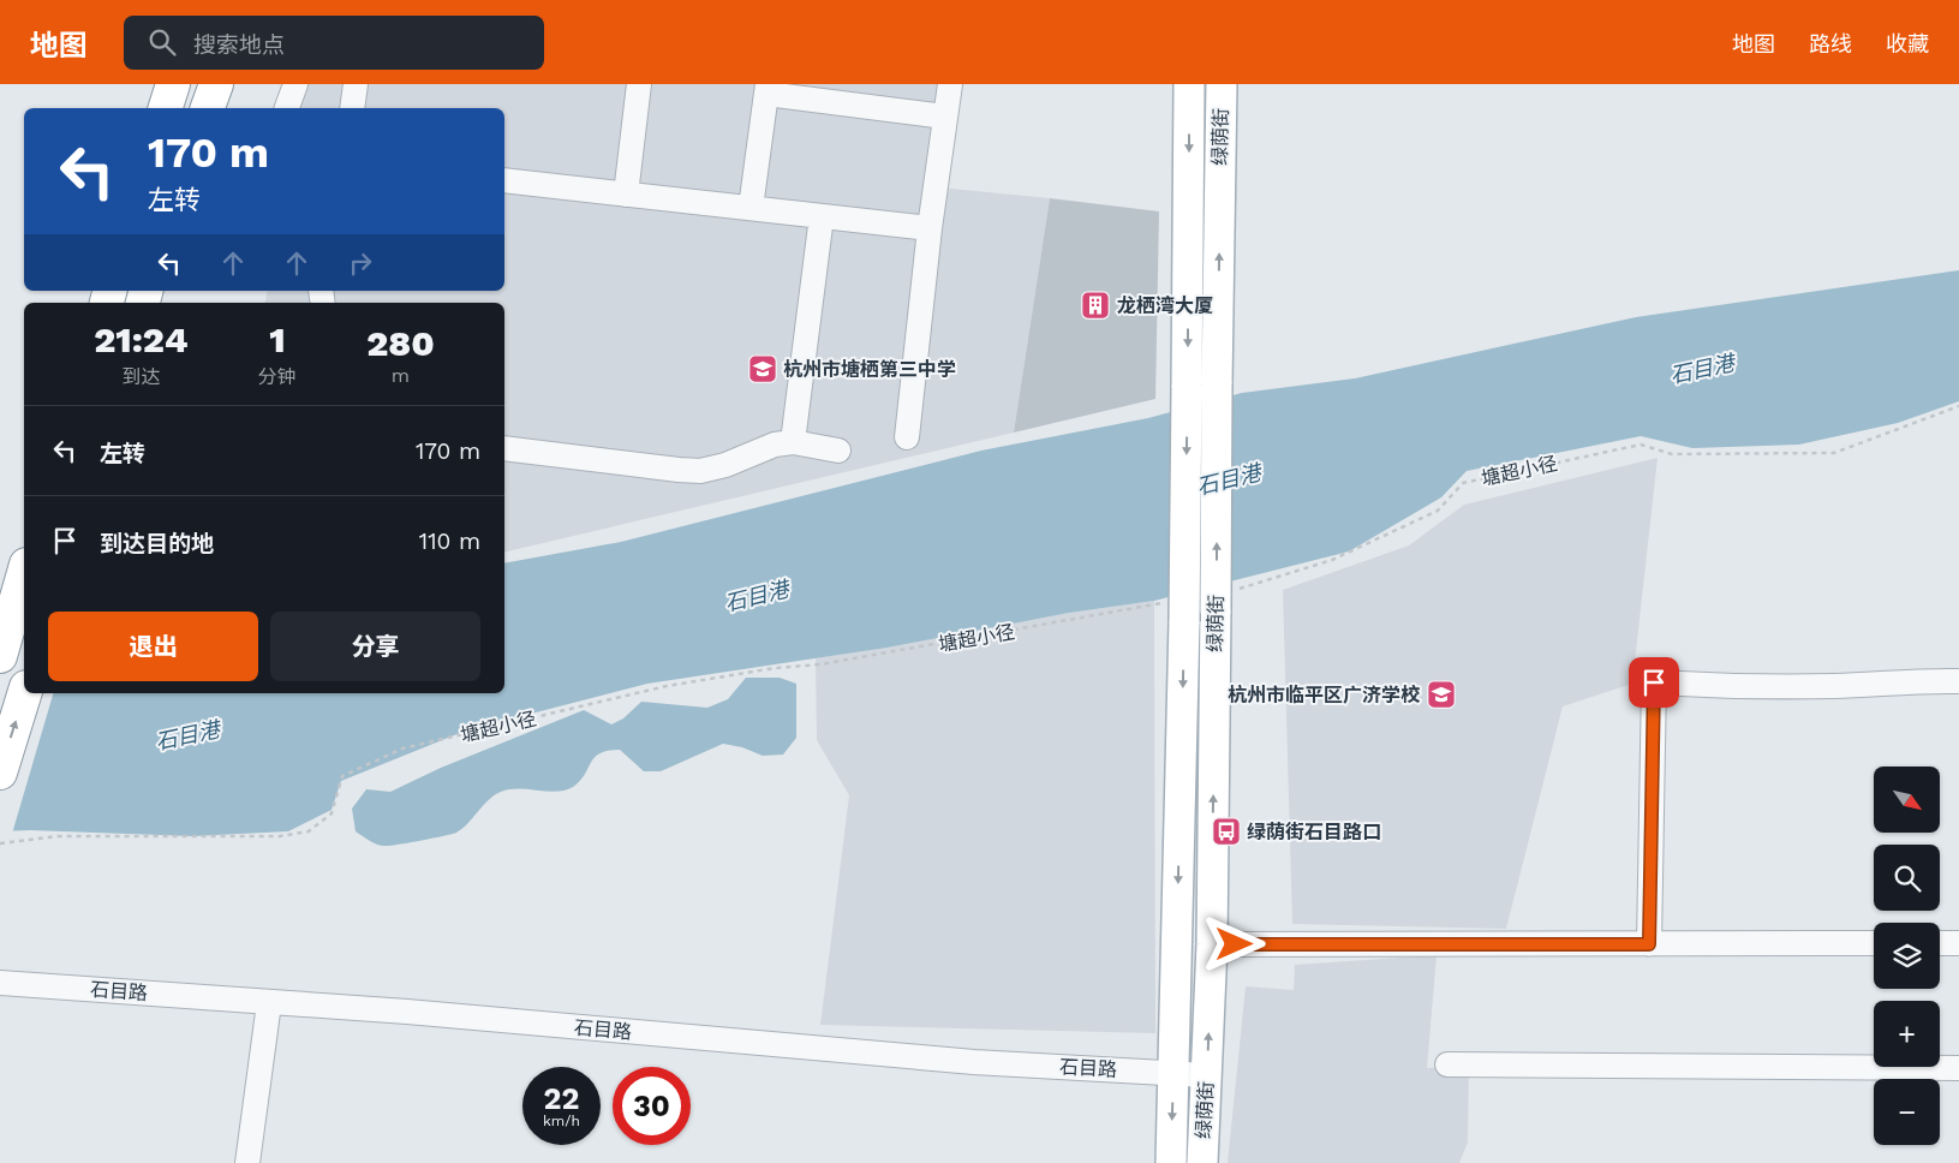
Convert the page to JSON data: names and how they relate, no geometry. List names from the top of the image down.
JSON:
{
  "streets": {
    "main road": ["绿荫街"],
    "street": ["石目路"],
    "path": ["塘超小径"]
  },
  "crossings": [
    ["绿荫街", "塘超小径"],
    ["绿荫街", "石目路"]
  ],
  "water": ["石目港"],
  "places": {
    "building": ["龙栖湾大厦"],
    "school or university": ["杭州市塘栖第三中学", "杭州市临平区广济学校"],
    "bus stop": ["绿荫街石目路口"]
  },
  "north": "bottom right",
  "page": {
    "header": "地图",
    "search": "搜索地点",
    "nav": ["地图", "路线", "收藏"],
    "turn": ["170 m", "左转"],
    "eta": [
      "21:24",
      "到达",
      "1",
      "分钟",
      "280",
      "m"
    ],
    "list": [
      {
        "name": "左转",
        "value": "170 m"
      },
      {
        "name": "到达目的地",
        "value": "110 m"
      }
    ],
    "buttons": ["退出", "分享"],
    "map_buttons": ["+", "−"],
    "speed": "22 km/h",
    "limit": "30"
  }
}
